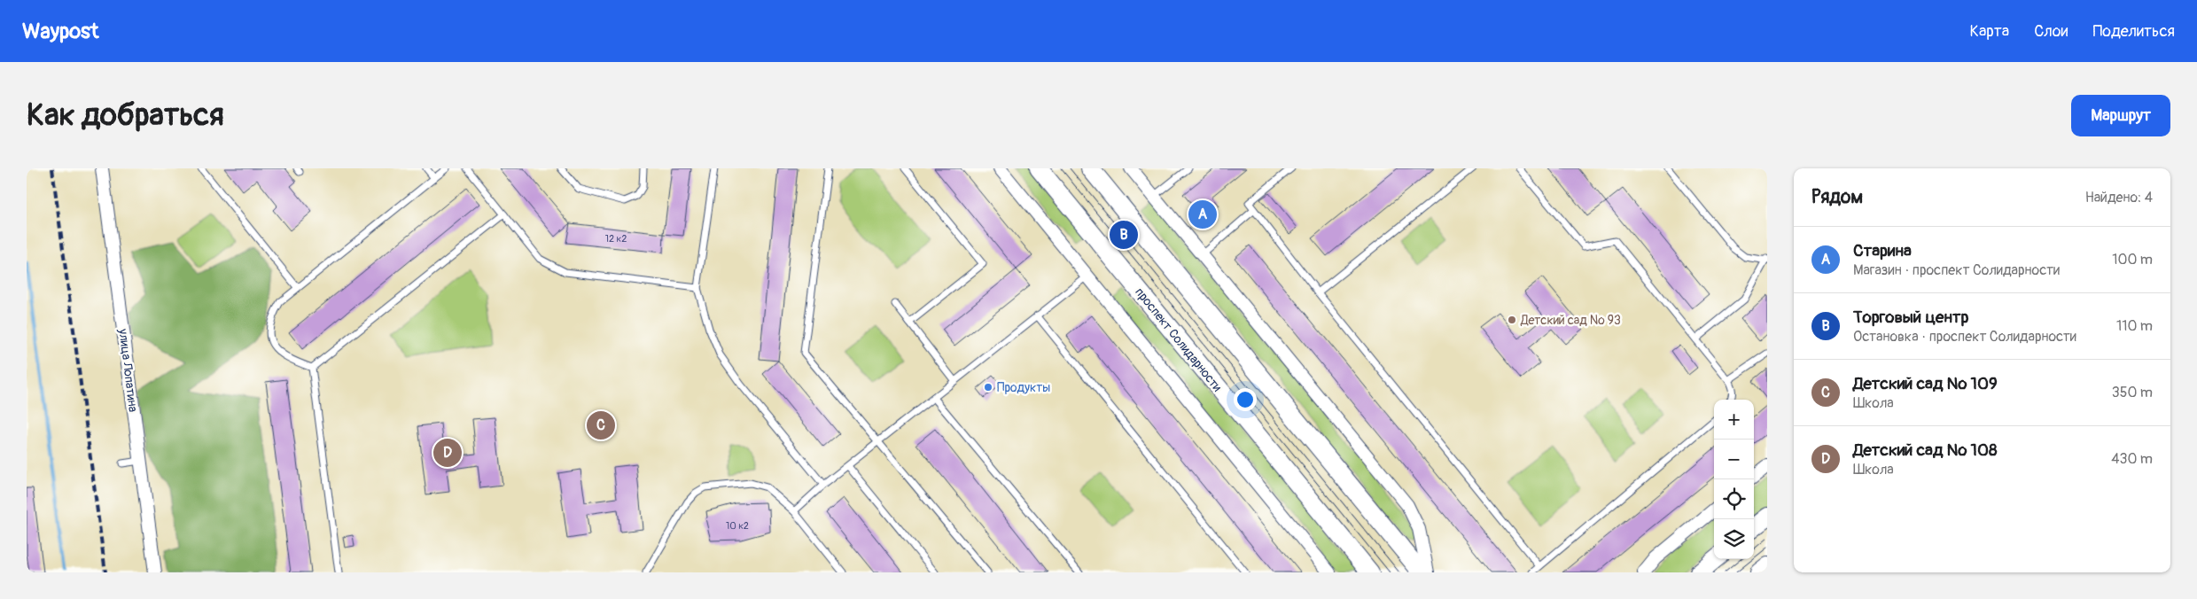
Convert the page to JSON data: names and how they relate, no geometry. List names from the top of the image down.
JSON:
{
  "streets": {
    "main road": ["проспект Солидарности"],
    "street": ["улица Лопатина"]
  },
  "places": ["Детский сад № 93", "Продукты"],
  "house_numbers": ["12 к2", "10 к2"],
  "page": {
    "header": "Waypost",
    "nav": ["Карта", "Слои", "Поделиться"],
    "buttons": "Маршрут",
    "title": "Как добраться",
    "heading": ["Рядом", "Найдено: 4"],
    "pins": [
      "A",
      "B",
      "C",
      "D"
    ],
    "list": [
      {
        "mark": "A",
        "name": "Старина",
        "note": "Магазин · проспект Солидарности",
        "value": "100 m"
      },
      {
        "mark": "B",
        "name": "Торговый центр",
        "note": "Остановка · проспект Солидарности",
        "value": "110 m"
      },
      {
        "mark": "C",
        "name": "Детский сад № 109",
        "note": "Школа",
        "value": "350 m"
      },
      {
        "mark": "D",
        "name": "Детский сад № 108",
        "note": "Школа",
        "value": "430 m"
      }
    ],
    "map_buttons": ["+", "−"]
  }
}
